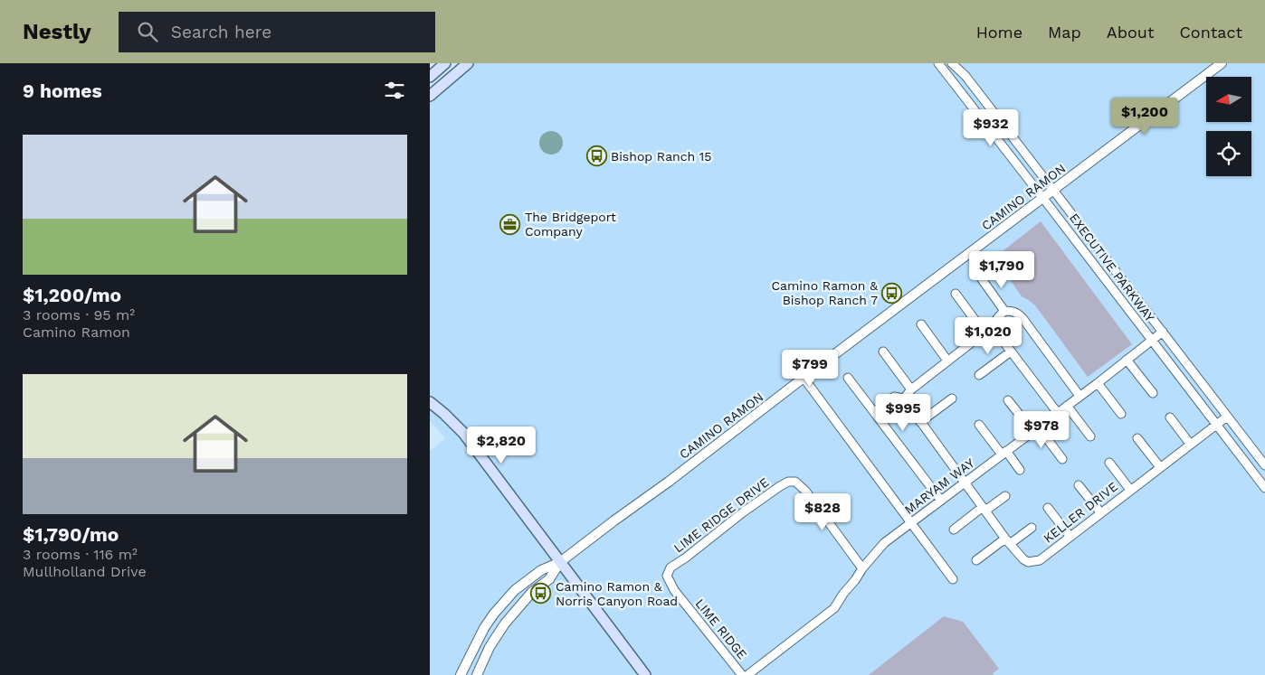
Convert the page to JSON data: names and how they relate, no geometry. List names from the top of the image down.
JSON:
{
  "streets": {
    "street": [
      "CAMINO RAMON",
      "EXECUTIVE PARKWAY",
      "MARYAM WAY",
      "KELLER DRIVE",
      "LIME RIDGE DRIVE",
      "LIME RIDGE"
    ]
  },
  "crossings": [
    ["CAMINO RAMON", "EXECUTIVE PARKWAY"],
    ["EXECUTIVE PARKWAY", "MARYAM WAY"],
    ["EXECUTIVE PARKWAY", "KELLER DRIVE"],
    ["MARYAM WAY", "KELLER DRIVE"],
    ["MARYAM WAY", "LIME RIDGE DRIVE"],
    ["LIME RIDGE DRIVE", "LIME RIDGE"]
  ],
  "places": {
    "bus stop": ["Bishop Ranch 15", "Camino Ramon & Bishop Ranch 7", "Camino Ramon & Norris Canyon Road"],
    "office": ["The Bridgeport Company"]
  },
  "north": "left",
  "page": {
    "header": "Nestly",
    "search": "Search here",
    "nav": [
      "Home",
      "Map",
      "About",
      "Contact"
    ],
    "heading": "9 homes",
    "price": [
      "$1,200",
      "$932",
      "$1,790",
      "$1,020",
      "$799",
      "$995",
      "$978",
      "$2,820",
      "$828"
    ],
    "list": [
      {
        "name": "$1,200/mo",
        "note": "3 rooms · 95 m² · Camino Ramon"
      },
      {
        "name": "$1,790/mo",
        "note": "3 rooms · 116 m² · Mullholland Drive"
      }
    ]
  }
}
